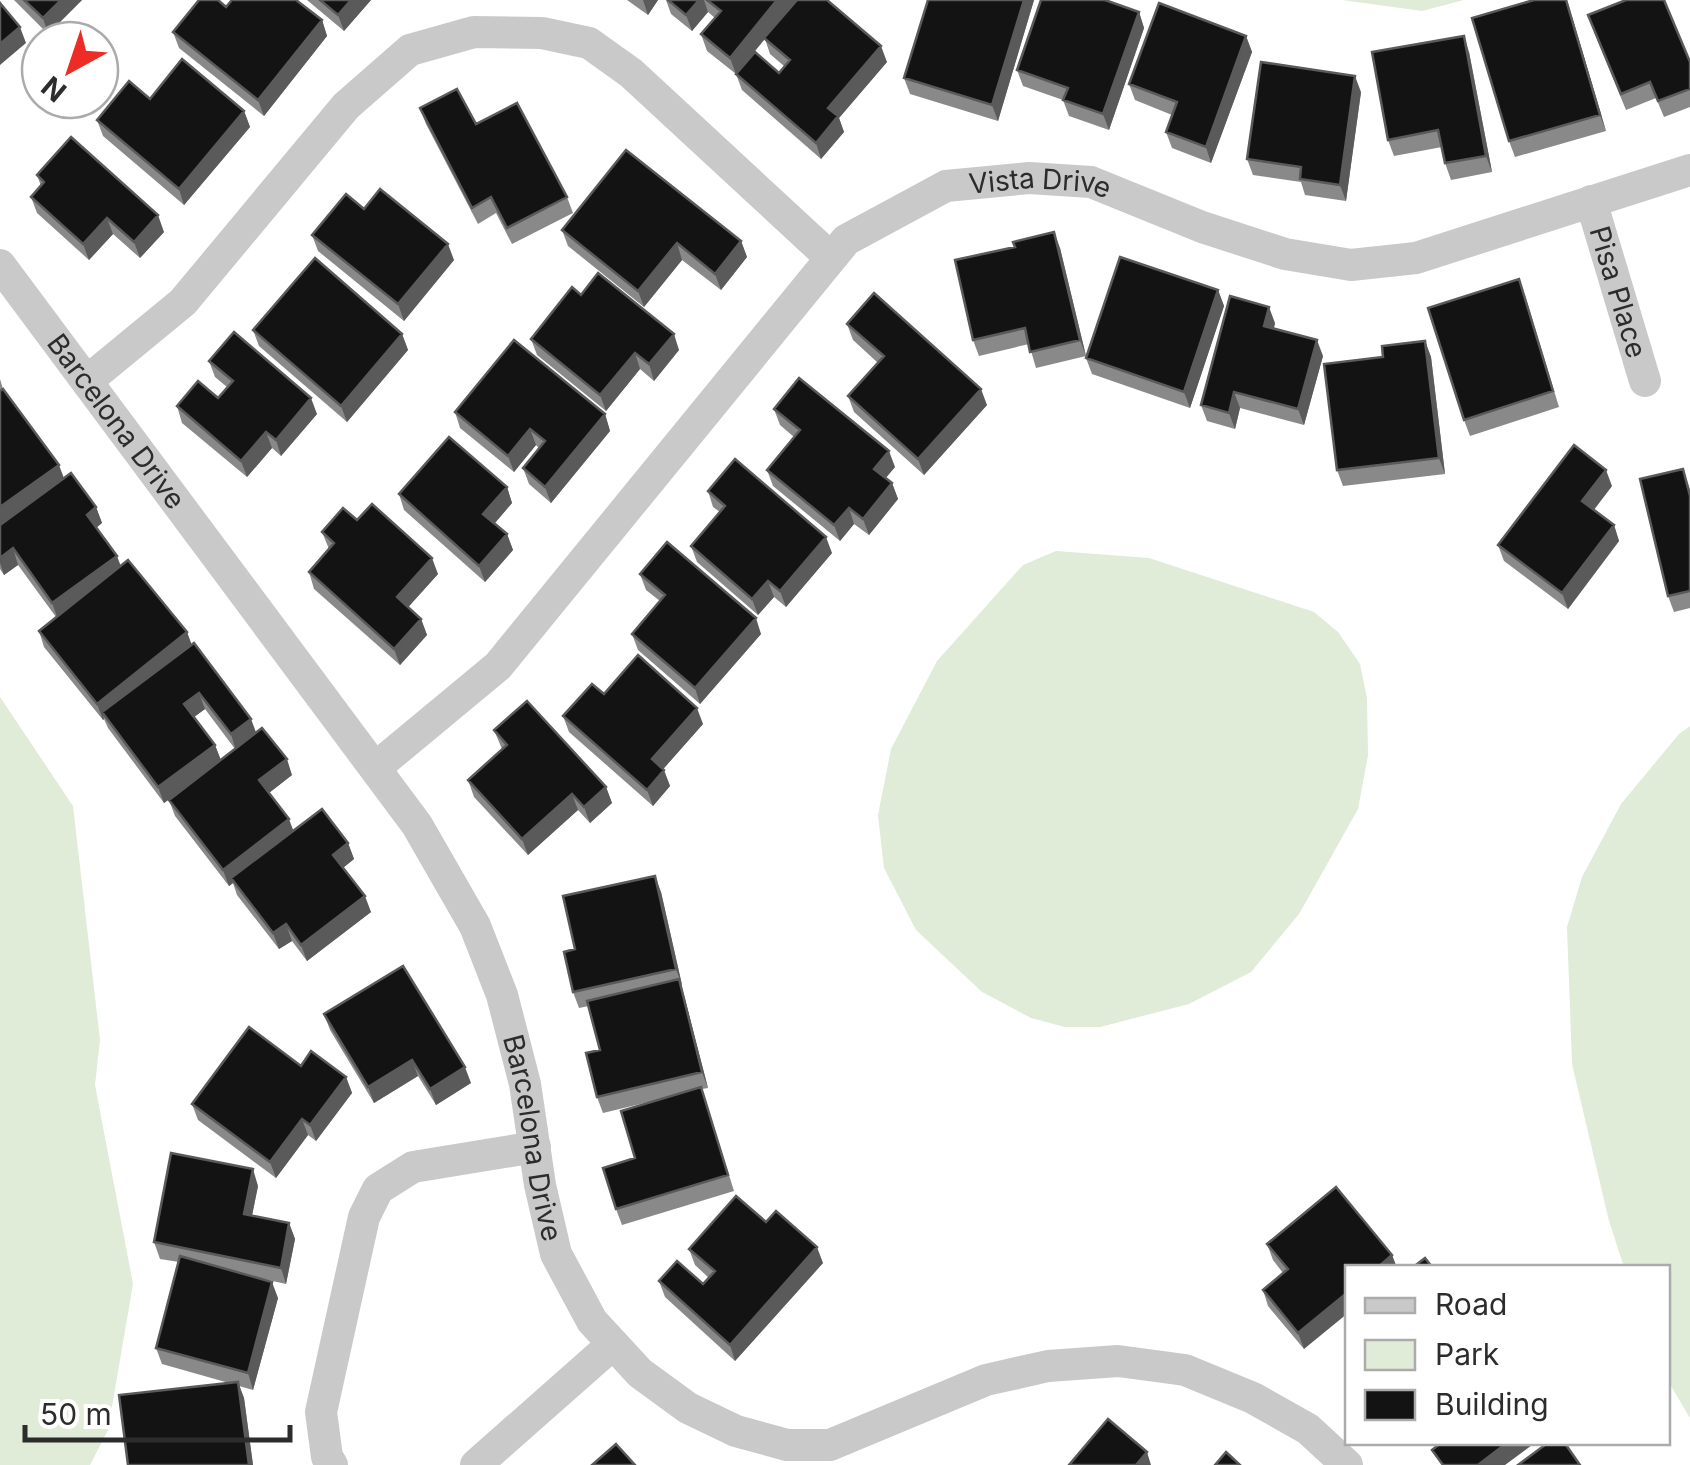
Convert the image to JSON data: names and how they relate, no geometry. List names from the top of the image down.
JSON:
{
  "streets": {
    "street": ["Vista Drive", "Pisa Place", "Barcelona Drive"]
  },
  "crossings": [
    ["Vista Drive", "Pisa Place"],
    ["Vista Drive", "Barcelona Drive"]
  ],
  "legend": ["Road", "Park", "Building"],
  "scale_bar": "50 m",
  "north": "bottom left"
}
